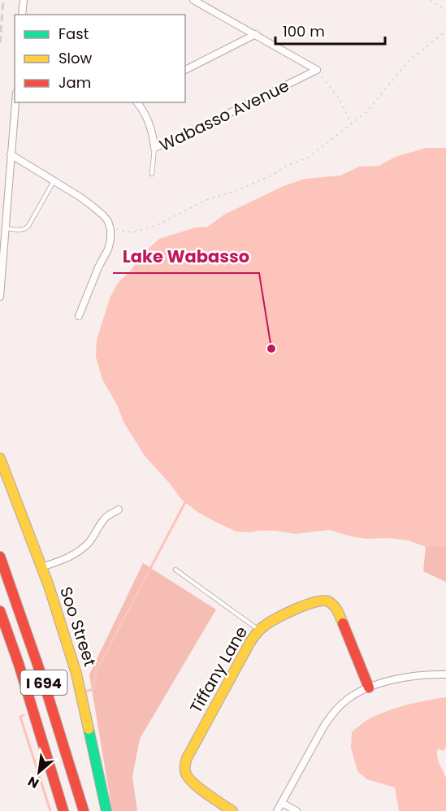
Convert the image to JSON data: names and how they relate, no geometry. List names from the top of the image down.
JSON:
{
  "streets": {
    "main road": ["Soo Street", "Tiffany Lane", "I 694"],
    "street": ["Wabasso Avenue"]
  },
  "places": ["Lake Wabasso"],
  "legend": ["Fast", "Slow", "Jam"],
  "scale_bar": "100 m",
  "north": "bottom left"
}
